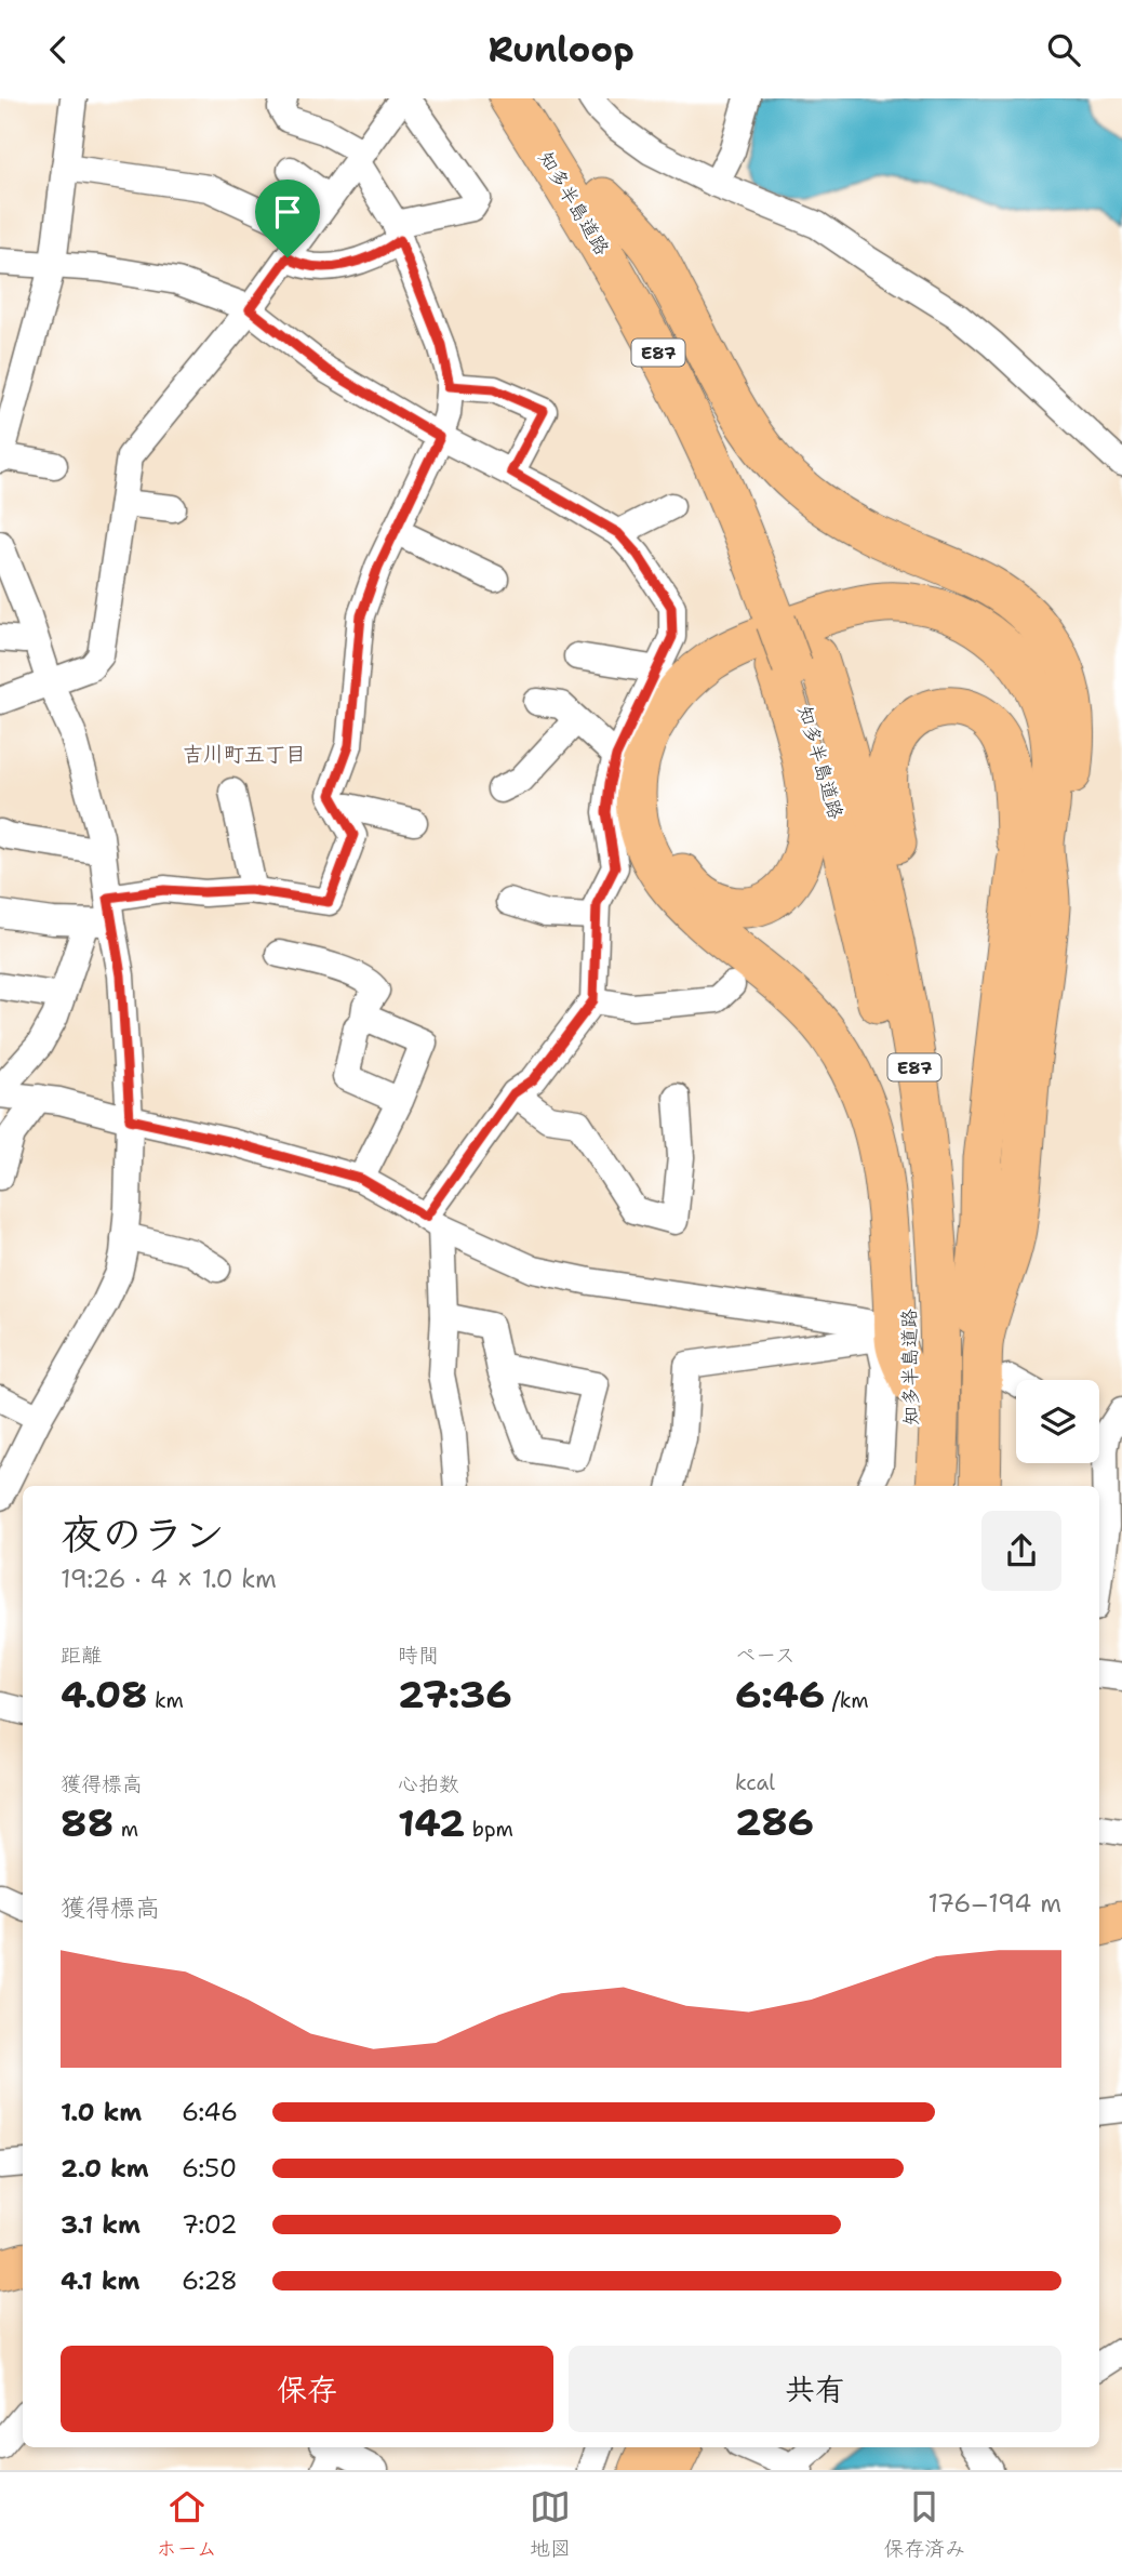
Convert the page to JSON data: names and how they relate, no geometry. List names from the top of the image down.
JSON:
{
  "streets": {
    "highway": ["知多半島道路", "E87"]
  },
  "districts": ["吉川町五丁目"],
  "page": {
    "header": "Runloop",
    "heading": ["夜のラン", "19:26 · 4 × 1.0 km"],
    "stats": [
      ["距離", "4.08 km"],
      ["時間", "27:36"],
      ["ペース", "6:46 /km"],
      ["獲得標高", "88 m"],
      ["心拍数", "142 bpm"],
      ["kcal", "286"]
    ],
    "chart": ["獲得標高", "176–194 m"],
    "list": [
      {
        "name": "1.0 km",
        "note": "6:46"
      },
      {
        "name": "2.0 km",
        "note": "6:50"
      },
      {
        "name": "3.1 km",
        "note": "7:02"
      },
      {
        "name": "4.1 km",
        "note": "6:28"
      }
    ],
    "buttons": ["保存", "共有"],
    "tabs": ["ホーム", "地図", "保存済み"]
  }
}
